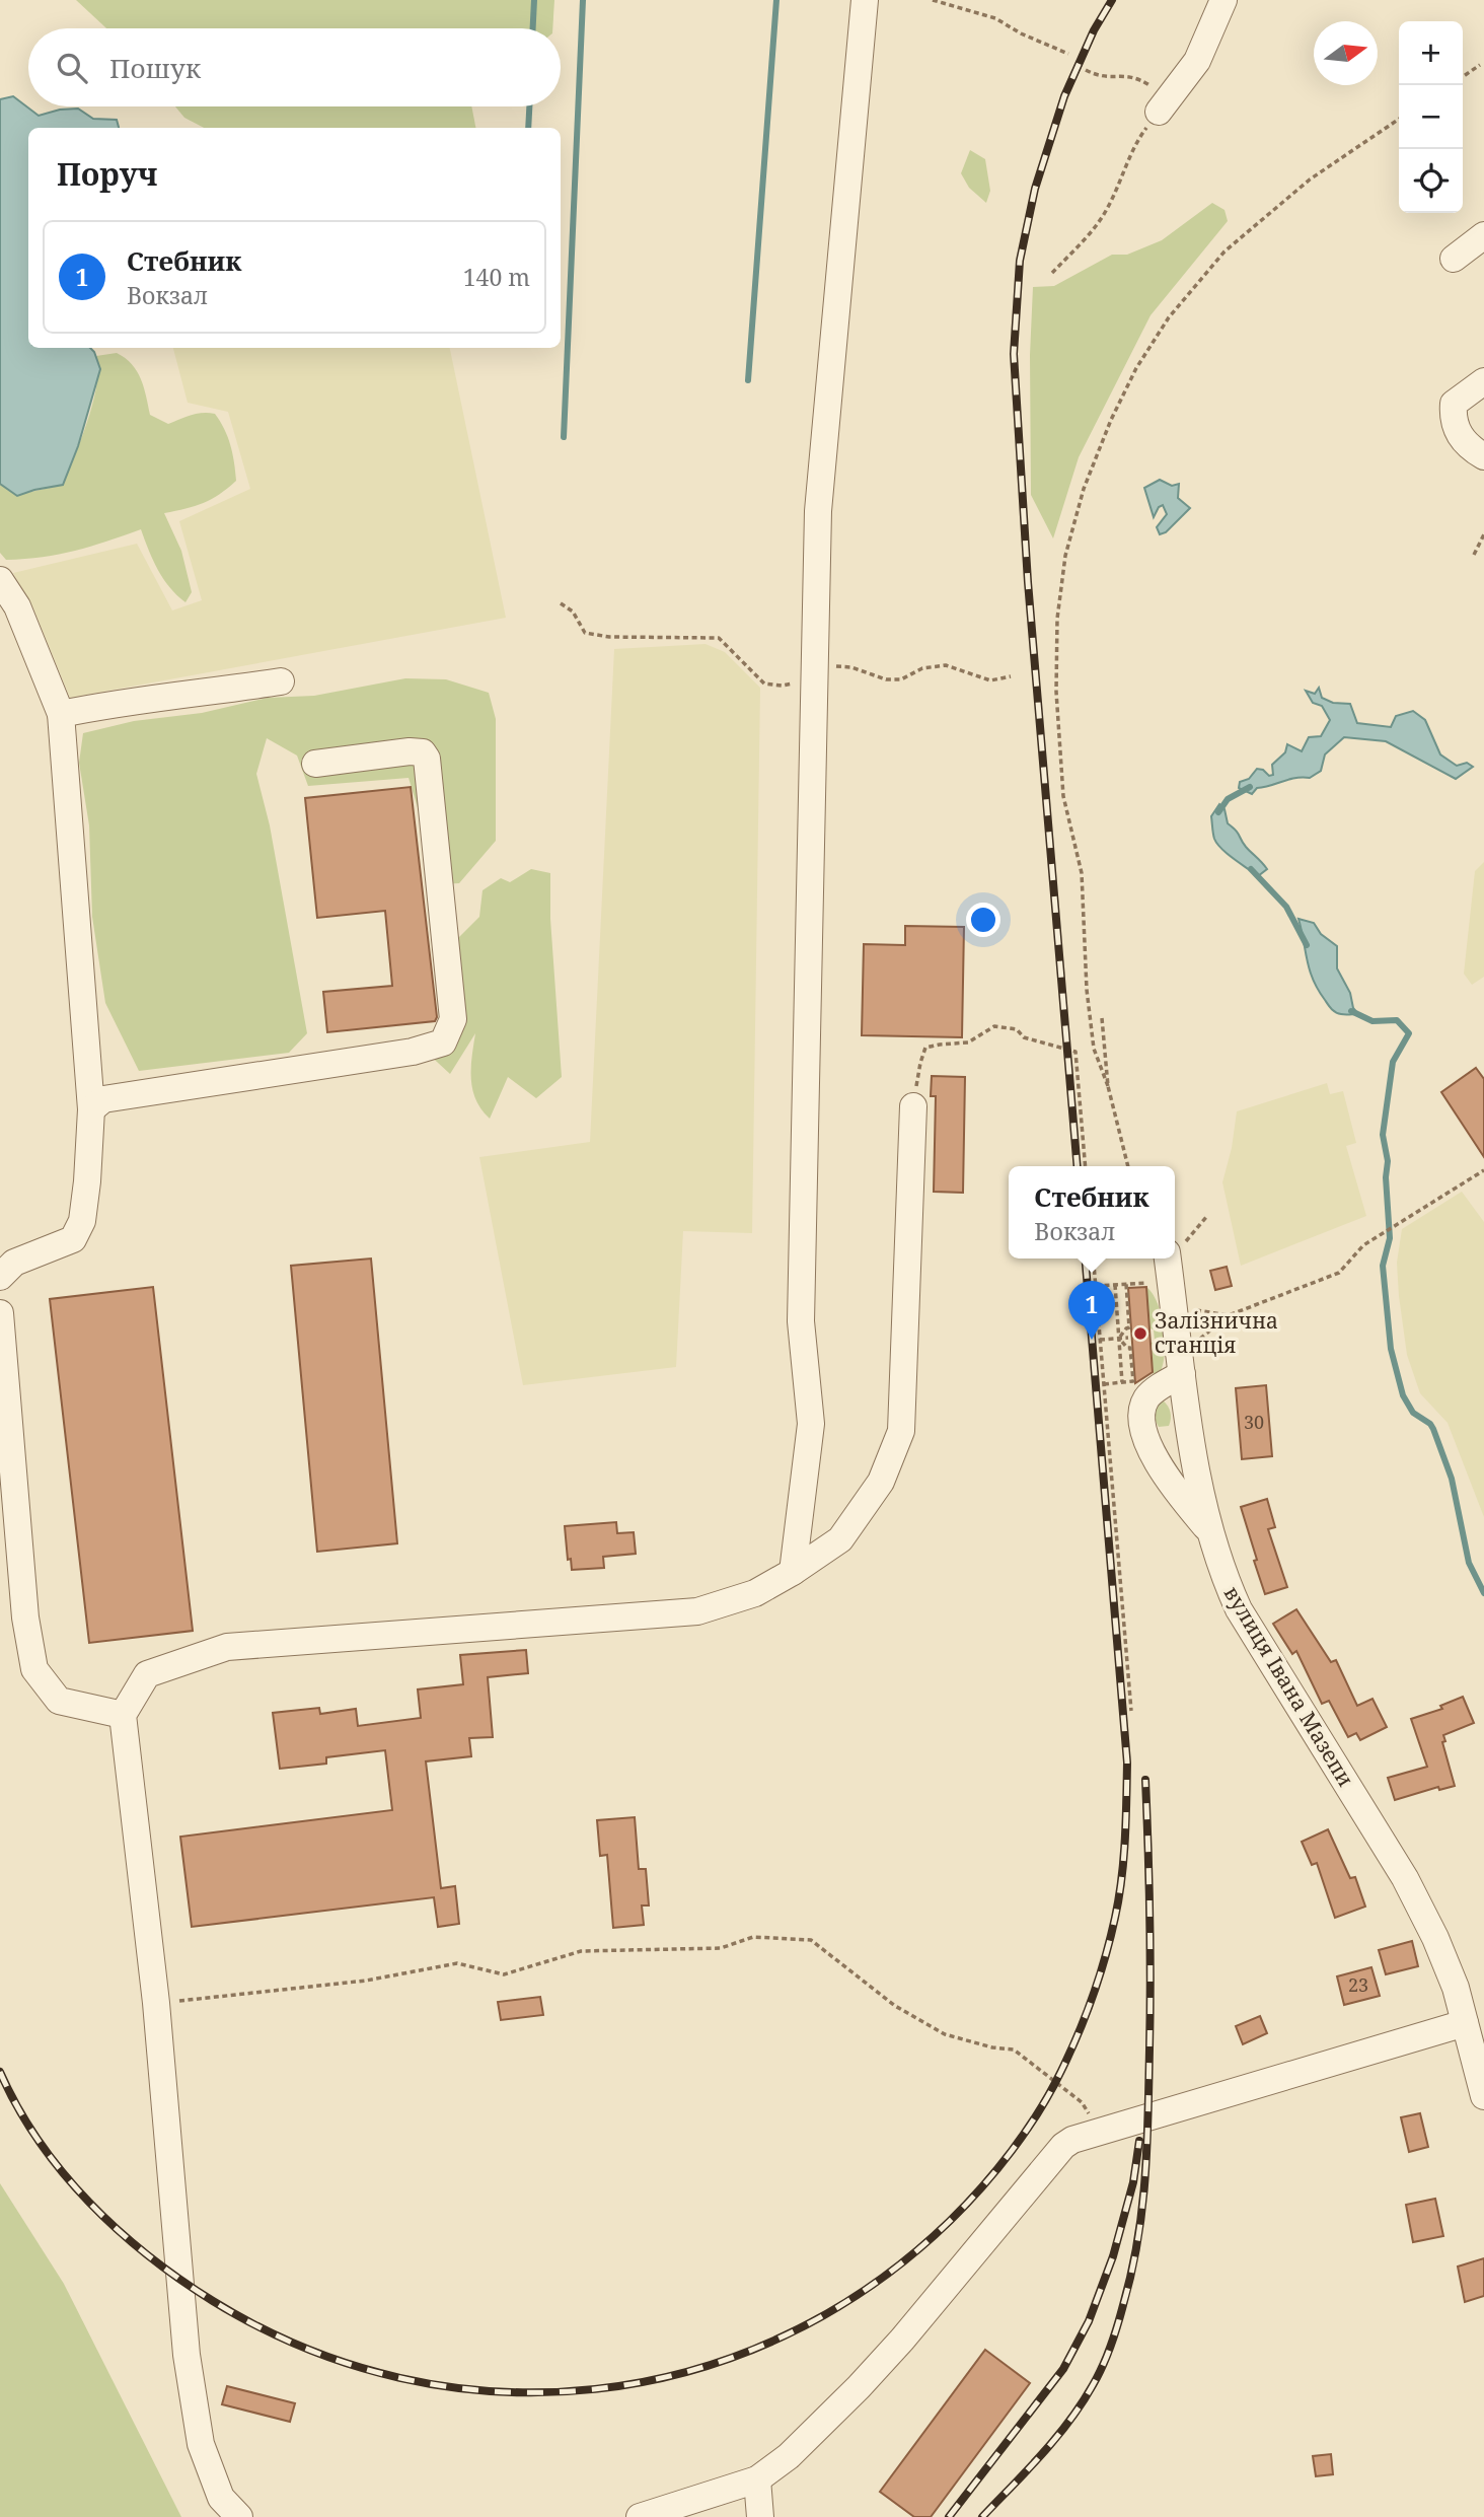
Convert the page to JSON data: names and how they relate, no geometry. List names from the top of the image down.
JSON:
{
  "streets": {
    "street": ["вулиця Івана Мазепи"]
  },
  "places": ["Залізнична станція"],
  "house_numbers": ["30", "23"],
  "north": "right",
  "page": {
    "map_buttons": ["+", "−"],
    "search": "Пошук",
    "heading": "Поруч",
    "list": [
      {
        "mark": "1",
        "name": "Стебник",
        "note": "Вокзал",
        "value": "140 m"
      }
    ],
    "popup": ["Стебник", "Вокзал"],
    "pins": "1"
  }
}
